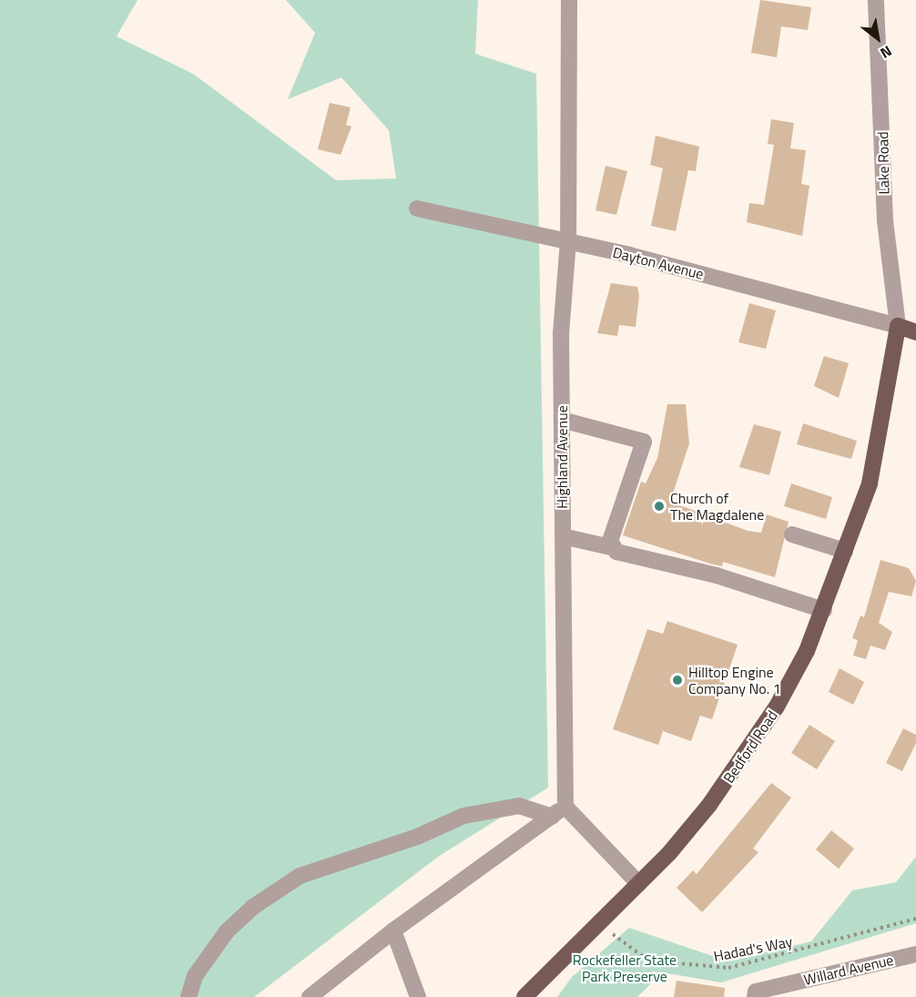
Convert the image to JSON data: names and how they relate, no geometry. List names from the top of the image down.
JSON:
{
  "streets": {
    "main road": ["Bedford Road"],
    "street": [
      "Lake Road",
      "Dayton Avenue",
      "Highland Avenue",
      "Willard Avenue"
    ],
    "path": ["Hadad's Way"]
  },
  "crossings": [
    ["Lake Road", "Dayton Avenue"],
    ["Lake Road", "Bedford Road"],
    ["Dayton Avenue", "Highland Avenue"],
    ["Dayton Avenue", "Bedford Road"],
    ["Bedford Road", "Hadad's Way"]
  ],
  "parks": ["Rockefeller State Park Preserve"],
  "places": ["Church of The Magdalene", "Hilltop Engine Company No. 1"],
  "north": "bottom right"
}
